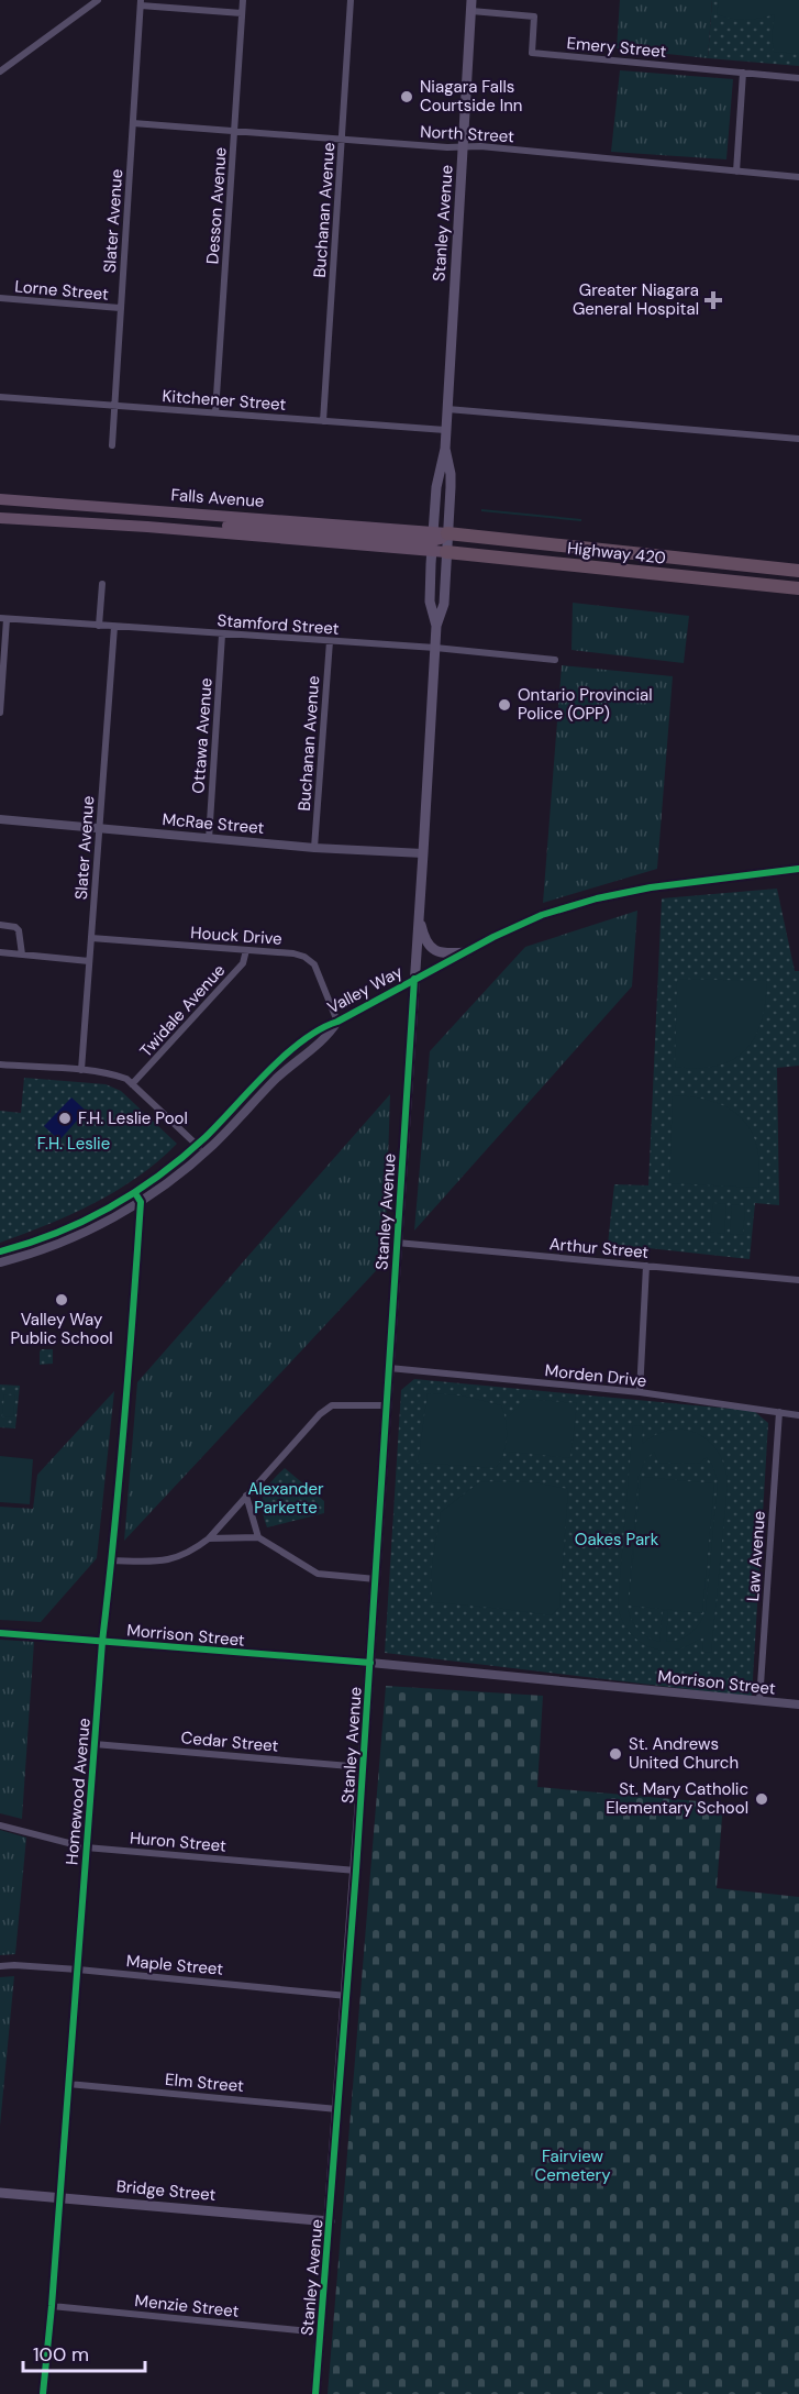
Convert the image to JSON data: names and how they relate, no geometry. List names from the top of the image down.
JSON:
{
  "streets": {
    "highway": ["Falls Avenue", "Highway 420"],
    "main road": ["Stanley Avenue", "Bridge Street"],
    "street": [
      "Emery Street",
      "North Street",
      "Desson Avenue",
      "Buchanan Avenue",
      "Slater Avenue",
      "Lorne Street",
      "Kitchener Street",
      "Stamford Street",
      "Ottawa Avenue",
      "McRae Street",
      "Houck Drive",
      "Valley Way",
      "Twidale Avenue",
      "Arthur Street",
      "Morden Drive",
      "Law Avenue",
      "Morrison Street",
      "Cedar Street",
      "Homewood Avenue",
      "Huron Street",
      "Maple Street",
      "Elm Street",
      "Menzie Street"
    ]
  },
  "crossings": [
    ["Emery Street", "Stanley Avenue"],
    ["North Street", "Desson Avenue"],
    ["North Street", "Buchanan Avenue"],
    ["North Street", "Slater Avenue"],
    ["North Street", "Stanley Avenue"],
    ["Desson Avenue", "Kitchener Street"],
    ["Buchanan Avenue", "Kitchener Street"],
    ["Buchanan Avenue", "Stamford Street"],
    ["Buchanan Avenue", "McRae Street"],
    ["Slater Avenue", "Lorne Street"],
    ["Slater Avenue", "Kitchener Street"],
    ["Slater Avenue", "Stamford Street"],
    ["Slater Avenue", "McRae Street"],
    ["Slater Avenue", "Houck Drive"],
    ["Stanley Avenue", "Kitchener Street"],
    ["Stanley Avenue", "Falls Avenue"],
    ["Stanley Avenue", "Highway 420"],
    ["Stanley Avenue", "Stamford Street"],
    ["Stanley Avenue", "McRae Street"],
    ["Stanley Avenue", "Valley Way"],
    ["Stanley Avenue", "Arthur Street"],
    ["Stanley Avenue", "Morden Drive"],
    ["Stanley Avenue", "Morrison Street"],
    ["Stanley Avenue", "Cedar Street"],
    ["Stanley Avenue", "Huron Street"],
    ["Stanley Avenue", "Maple Street"],
    ["Stanley Avenue", "Elm Street"],
    ["Stanley Avenue", "Bridge Street"],
    ["Stanley Avenue", "Menzie Street"],
    ["Falls Avenue", "Highway 420"],
    ["Stamford Street", "Ottawa Avenue"],
    ["Ottawa Avenue", "McRae Street"],
    ["Houck Drive", "Valley Way"],
    ["Houck Drive", "Twidale Avenue"],
    ["Valley Way", "Homewood Avenue"],
    ["Morden Drive", "Law Avenue"],
    ["Law Avenue", "Morrison Street"],
    ["Morrison Street", "Homewood Avenue"],
    ["Cedar Street", "Homewood Avenue"],
    ["Homewood Avenue", "Huron Street"],
    ["Homewood Avenue", "Maple Street"],
    ["Homewood Avenue", "Elm Street"],
    ["Homewood Avenue", "Bridge Street"],
    ["Homewood Avenue", "Menzie Street"]
  ],
  "parks": [
    "F.H. Leslie",
    "Alexander Parkette",
    "Oakes Park",
    "Fairview Cemetery"
  ],
  "places": {
    "other": [
      "Niagara Falls Courtside Inn",
      "Ontario Provincial Police (OPP)",
      "F.H. Leslie Pool",
      "Valley Way Public School",
      "St. Andrews United Church",
      "St. Mary Catholic Elementary School"
    ],
    "health": ["Greater Niagara General Hospital"]
  },
  "scale_bar": "100 m"
}
